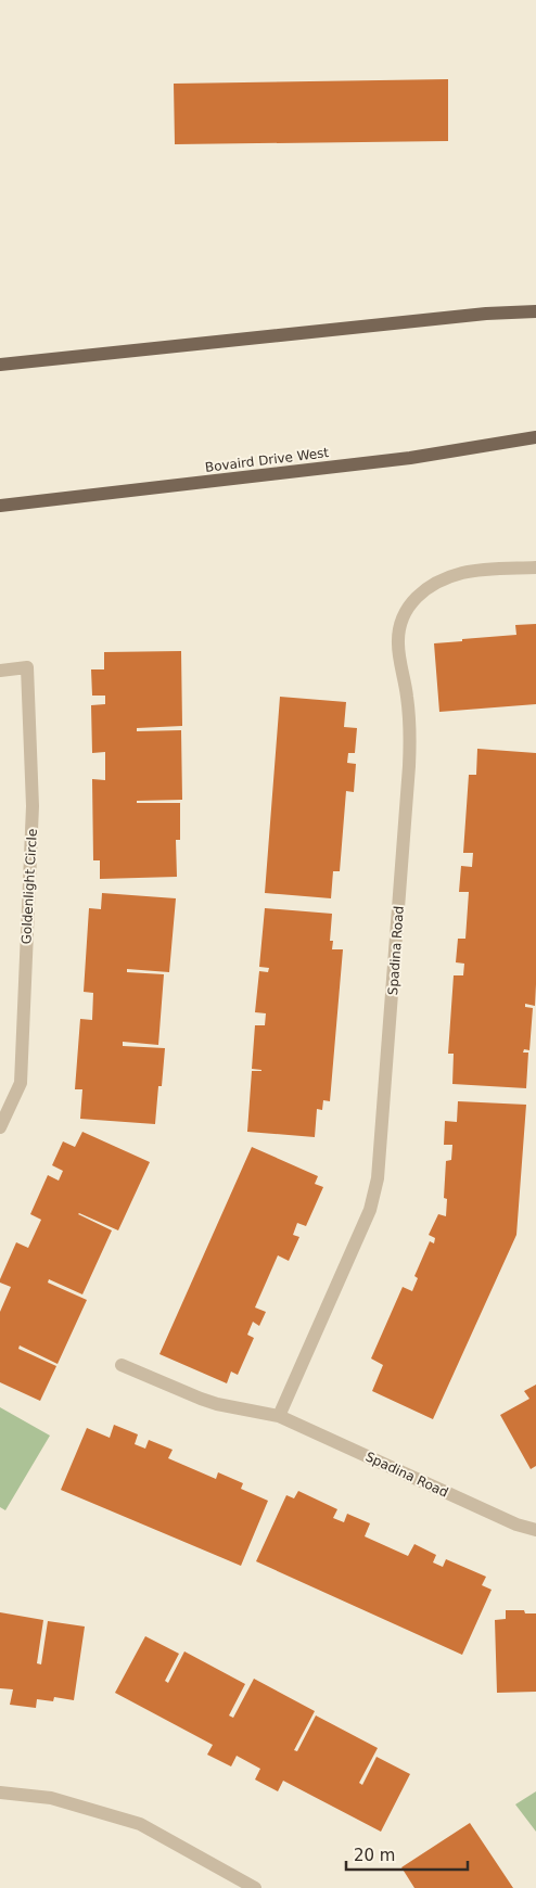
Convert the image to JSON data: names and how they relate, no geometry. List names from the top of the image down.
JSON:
{
  "streets": {
    "main road": ["Bovaird Drive West"],
    "street": ["Goldenlight Circle", "Spadina Road"]
  },
  "scale_bar": "20 m"
}
